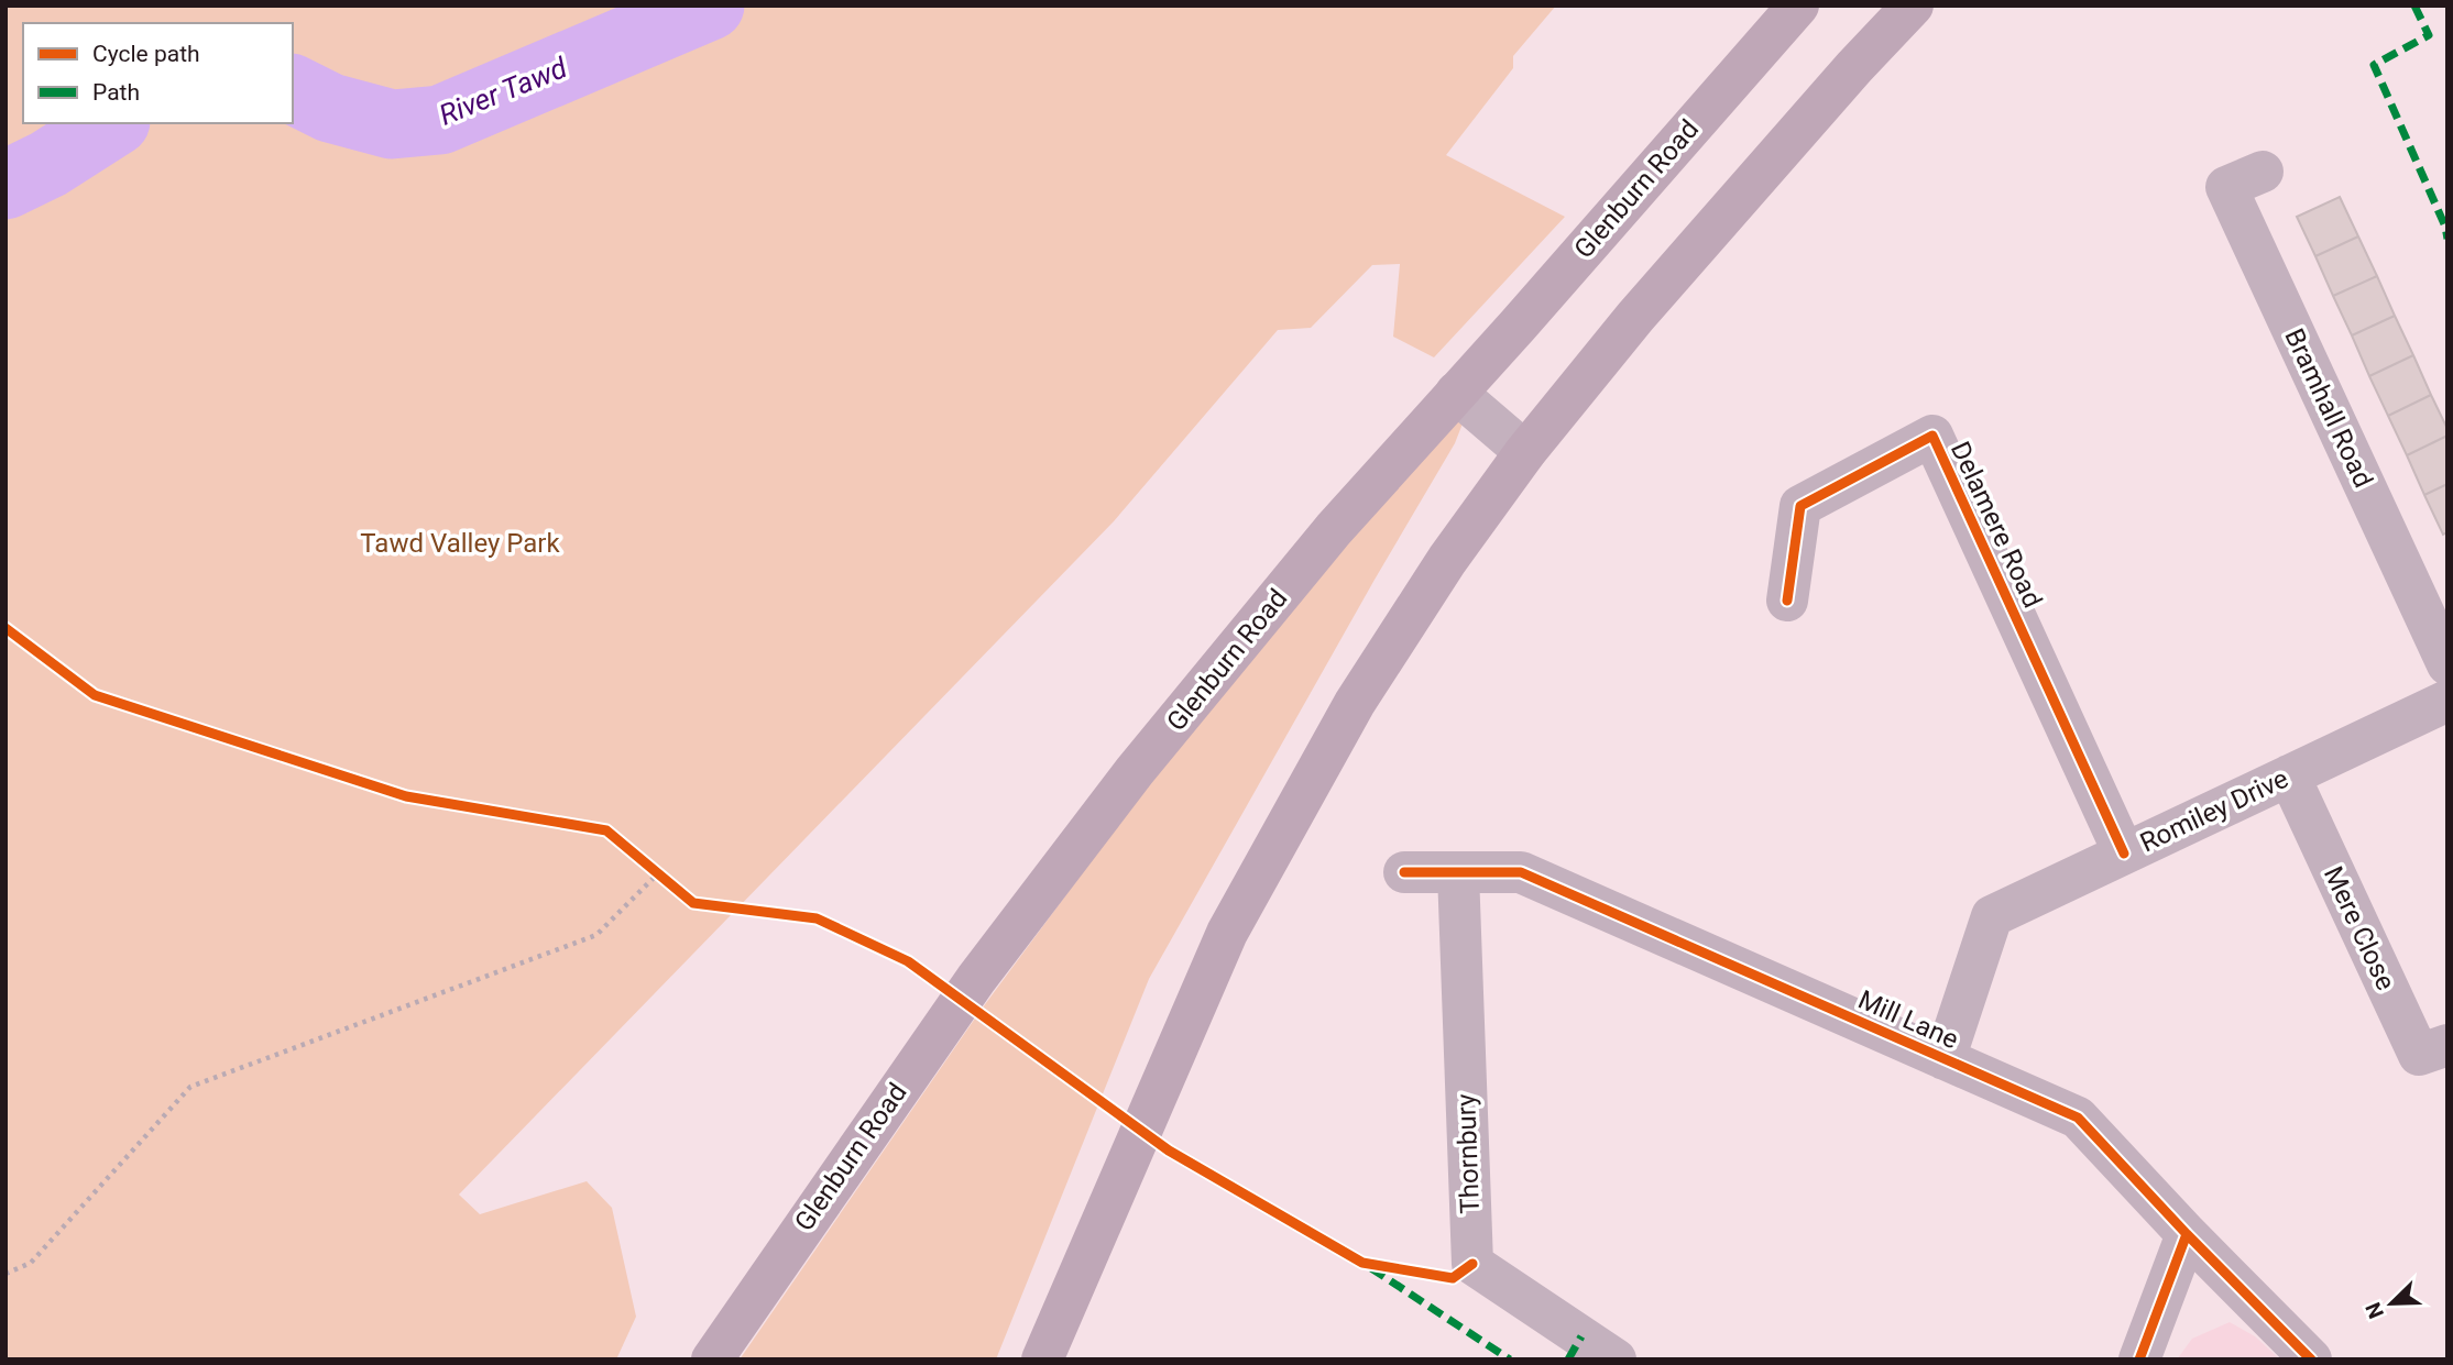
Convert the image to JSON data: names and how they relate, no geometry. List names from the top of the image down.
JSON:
{
  "streets": {
    "main road": ["Glenburn Road"],
    "street": [
      "Bramhall Road",
      "Delamere Road",
      "Romiley Drive",
      "Mere Close",
      "Mill Lane",
      "Thornbury"
    ]
  },
  "crossings": [
    ["Delamere Road", "Romiley Drive"],
    ["Romiley Drive", "Mere Close"],
    ["Romiley Drive", "Mill Lane"],
    ["Mill Lane", "Thornbury"]
  ],
  "water": ["River Tawd"],
  "parks": ["Tawd Valley Park"],
  "legend": ["Cycle path", "Path"],
  "north": "bottom left"
}
